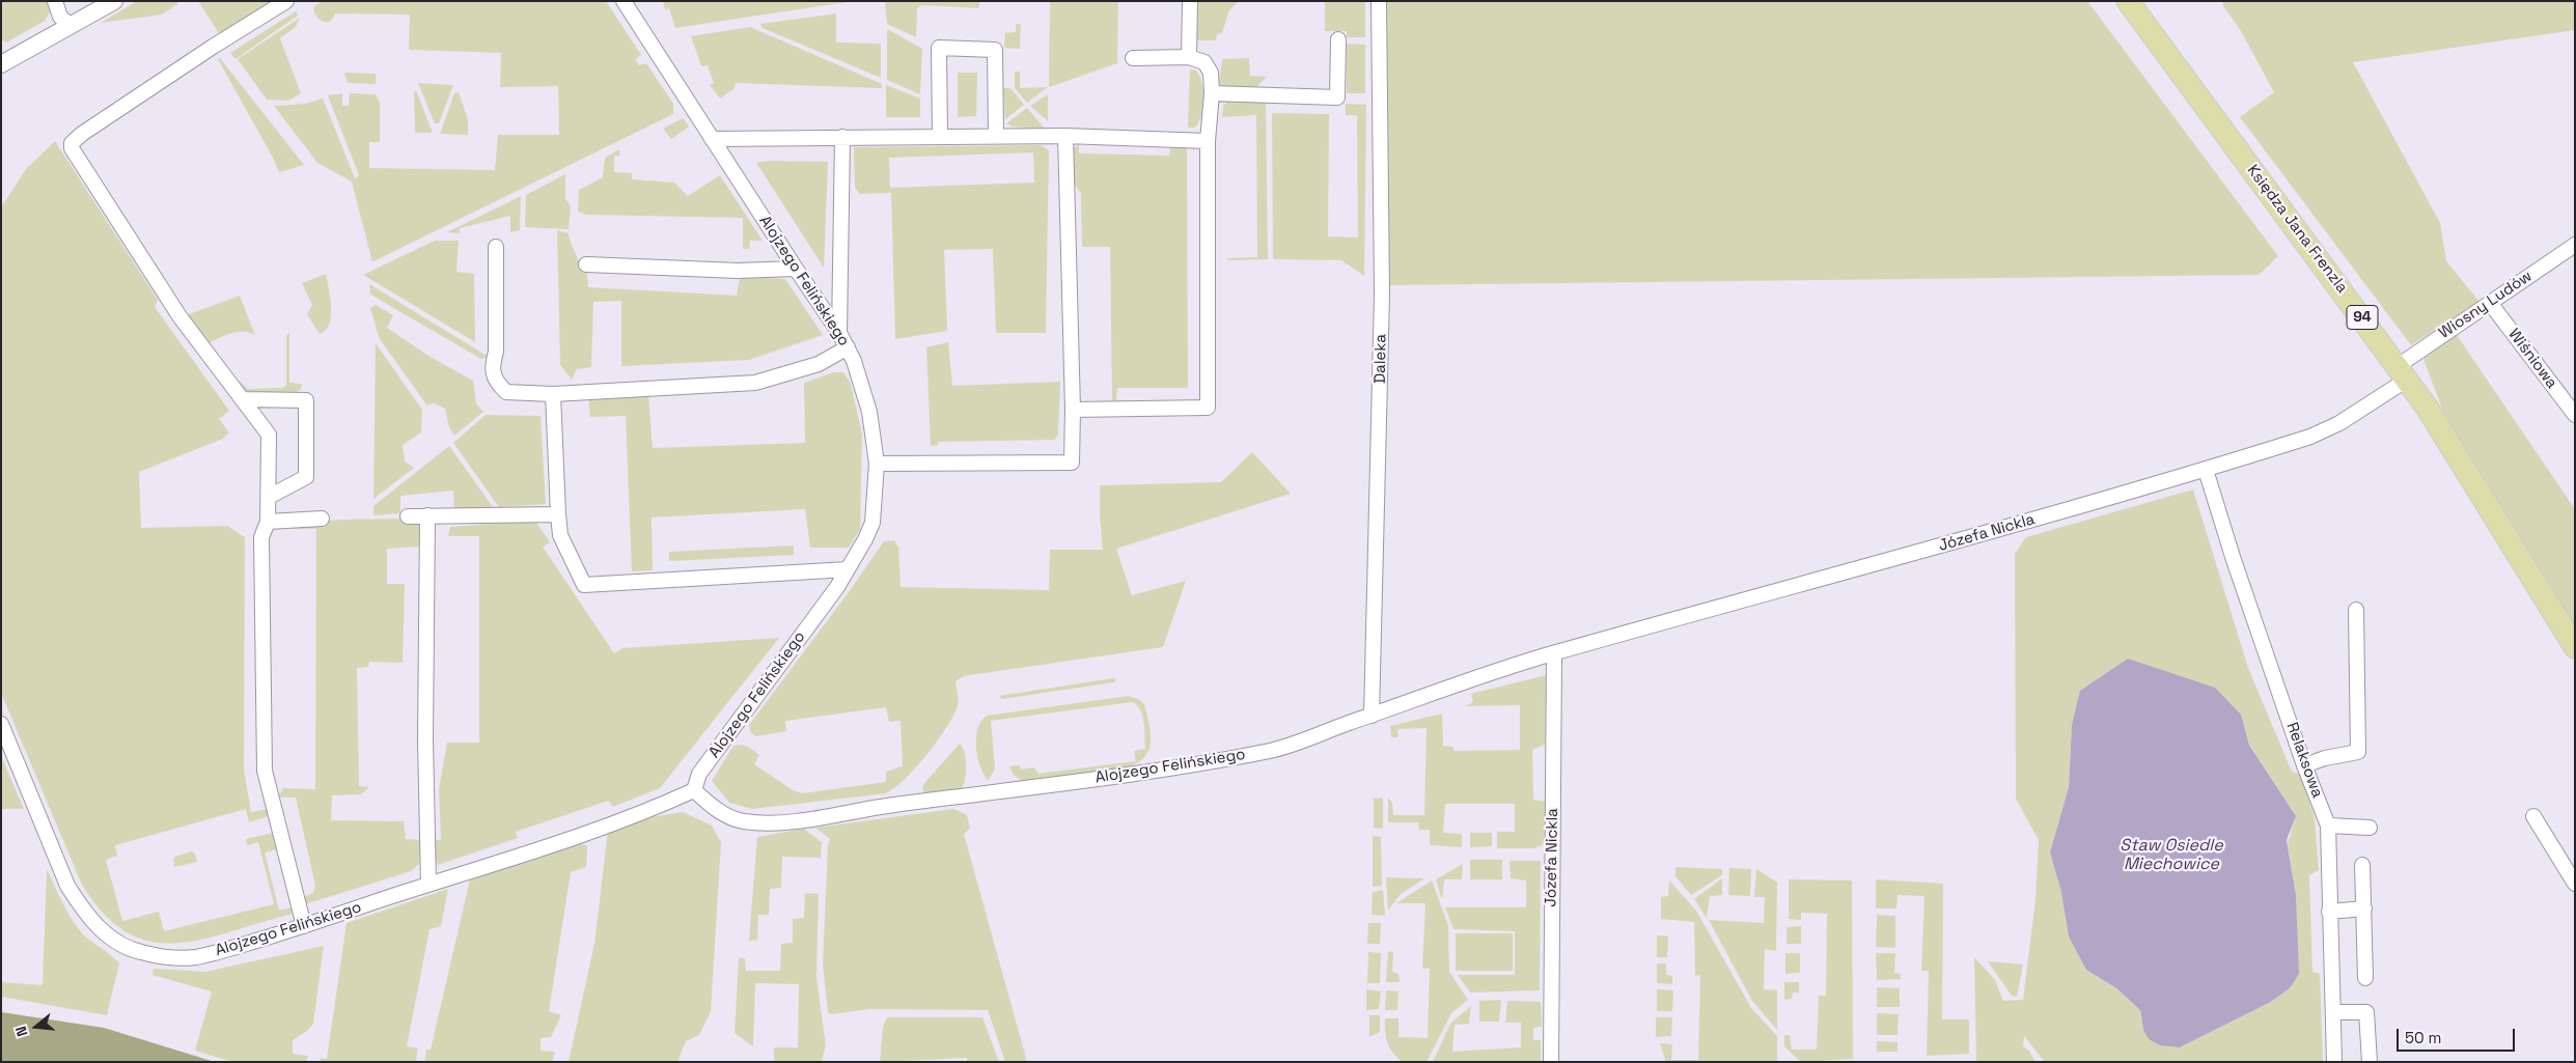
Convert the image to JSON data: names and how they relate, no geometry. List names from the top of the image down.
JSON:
{
  "streets": {
    "main road": ["Księdza Jana Frenzla", "94"],
    "street": [
      "Alojzego Felińskiego",
      "Wiosny Ludów",
      "Daleka",
      "Wiśniowa",
      "Józefa Nickla",
      "Relaksowa"
    ]
  },
  "crossings": [
    ["Księdza Jana Frenzla", "Wiosny Ludów"],
    ["Księdza Jana Frenzla", "Józefa Nickla"],
    ["Alojzego Felińskiego", "Daleka"],
    ["Alojzego Felińskiego", "Józefa Nickla"],
    ["Wiosny Ludów", "Wiśniowa"],
    ["Wiosny Ludów", "Józefa Nickla"],
    ["Daleka", "Józefa Nickla"],
    ["Józefa Nickla", "Relaksowa"]
  ],
  "water": ["Staw Osiedle Miechowice"],
  "scale_bar": "50 m",
  "north": "left"
}
